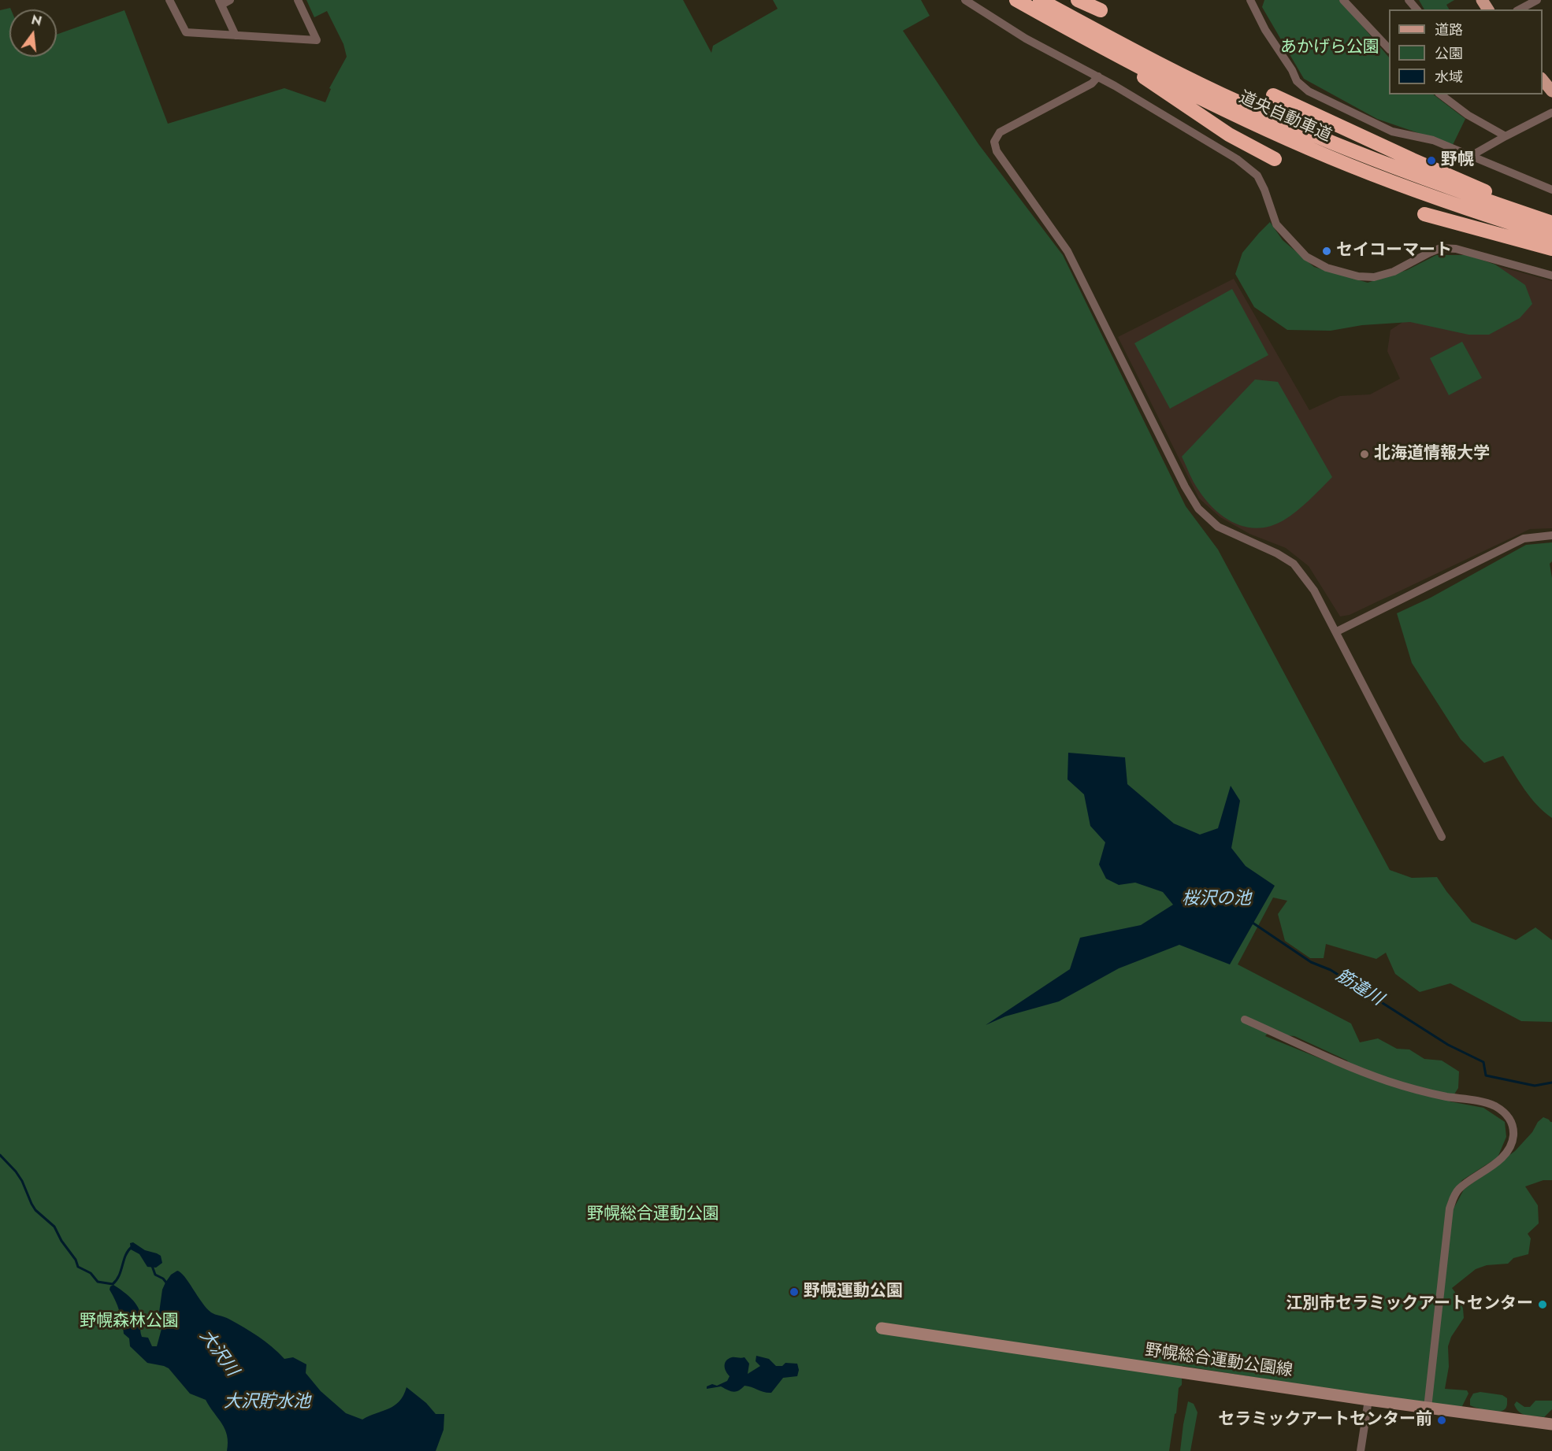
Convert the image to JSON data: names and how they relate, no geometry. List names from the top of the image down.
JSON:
{
  "streets": {
    "highway": ["道央自動車道"],
    "main road": ["野幌総合運動公園線"]
  },
  "water": [
    "桜沢の池",
    "筋違川",
    "大沢川",
    "大沢貯水池"
  ],
  "parks": ["あかげら公園", "野幌総合運動公園", "野幌森林公園"],
  "places": [
    "野幌",
    "セイコーマート",
    "北海道情報大学",
    "野幌運動公園",
    "江別市セラミックアートセンター",
    "セラミックアートセンター前"
  ],
  "legend": ["道路", "公園", "水域"],
  "north": "top"
}
